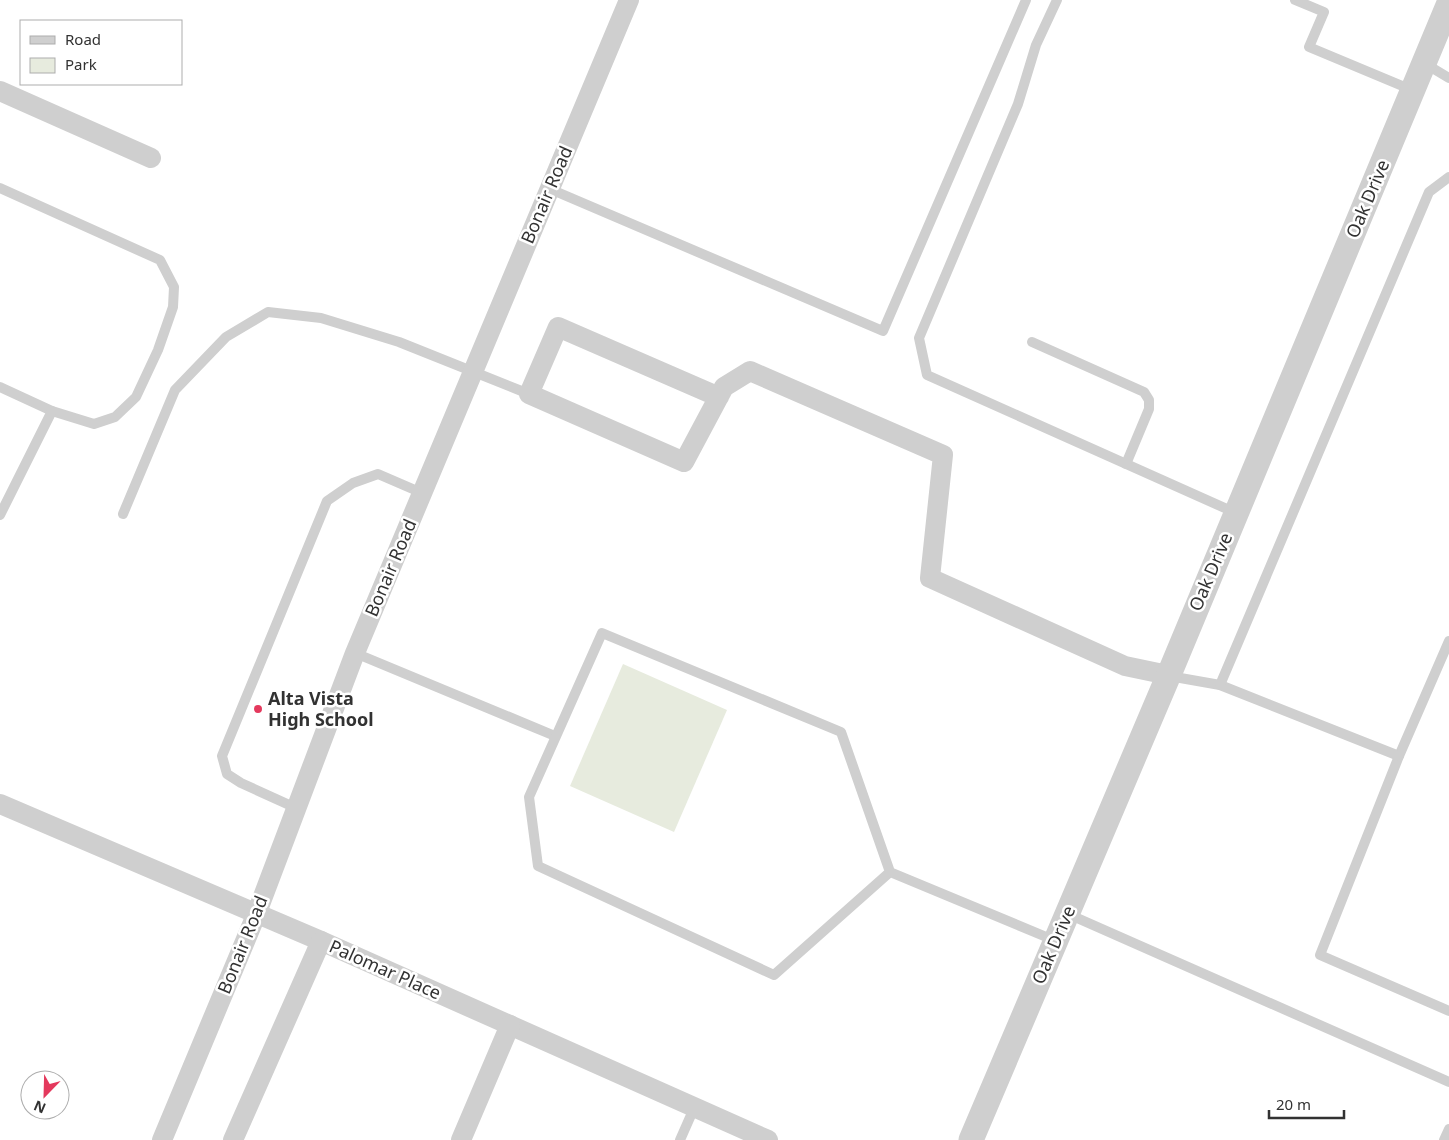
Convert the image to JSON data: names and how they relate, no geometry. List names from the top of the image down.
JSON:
{
  "streets": {
    "street": ["Bonair Road", "Oak Drive", "Palomar Place"]
  },
  "crossings": [
    ["Bonair Road", "Palomar Place"]
  ],
  "places": ["Alta Vista High School"],
  "legend": ["Road", "Park"],
  "scale_bar": "20 m",
  "north": "bottom left"
}
